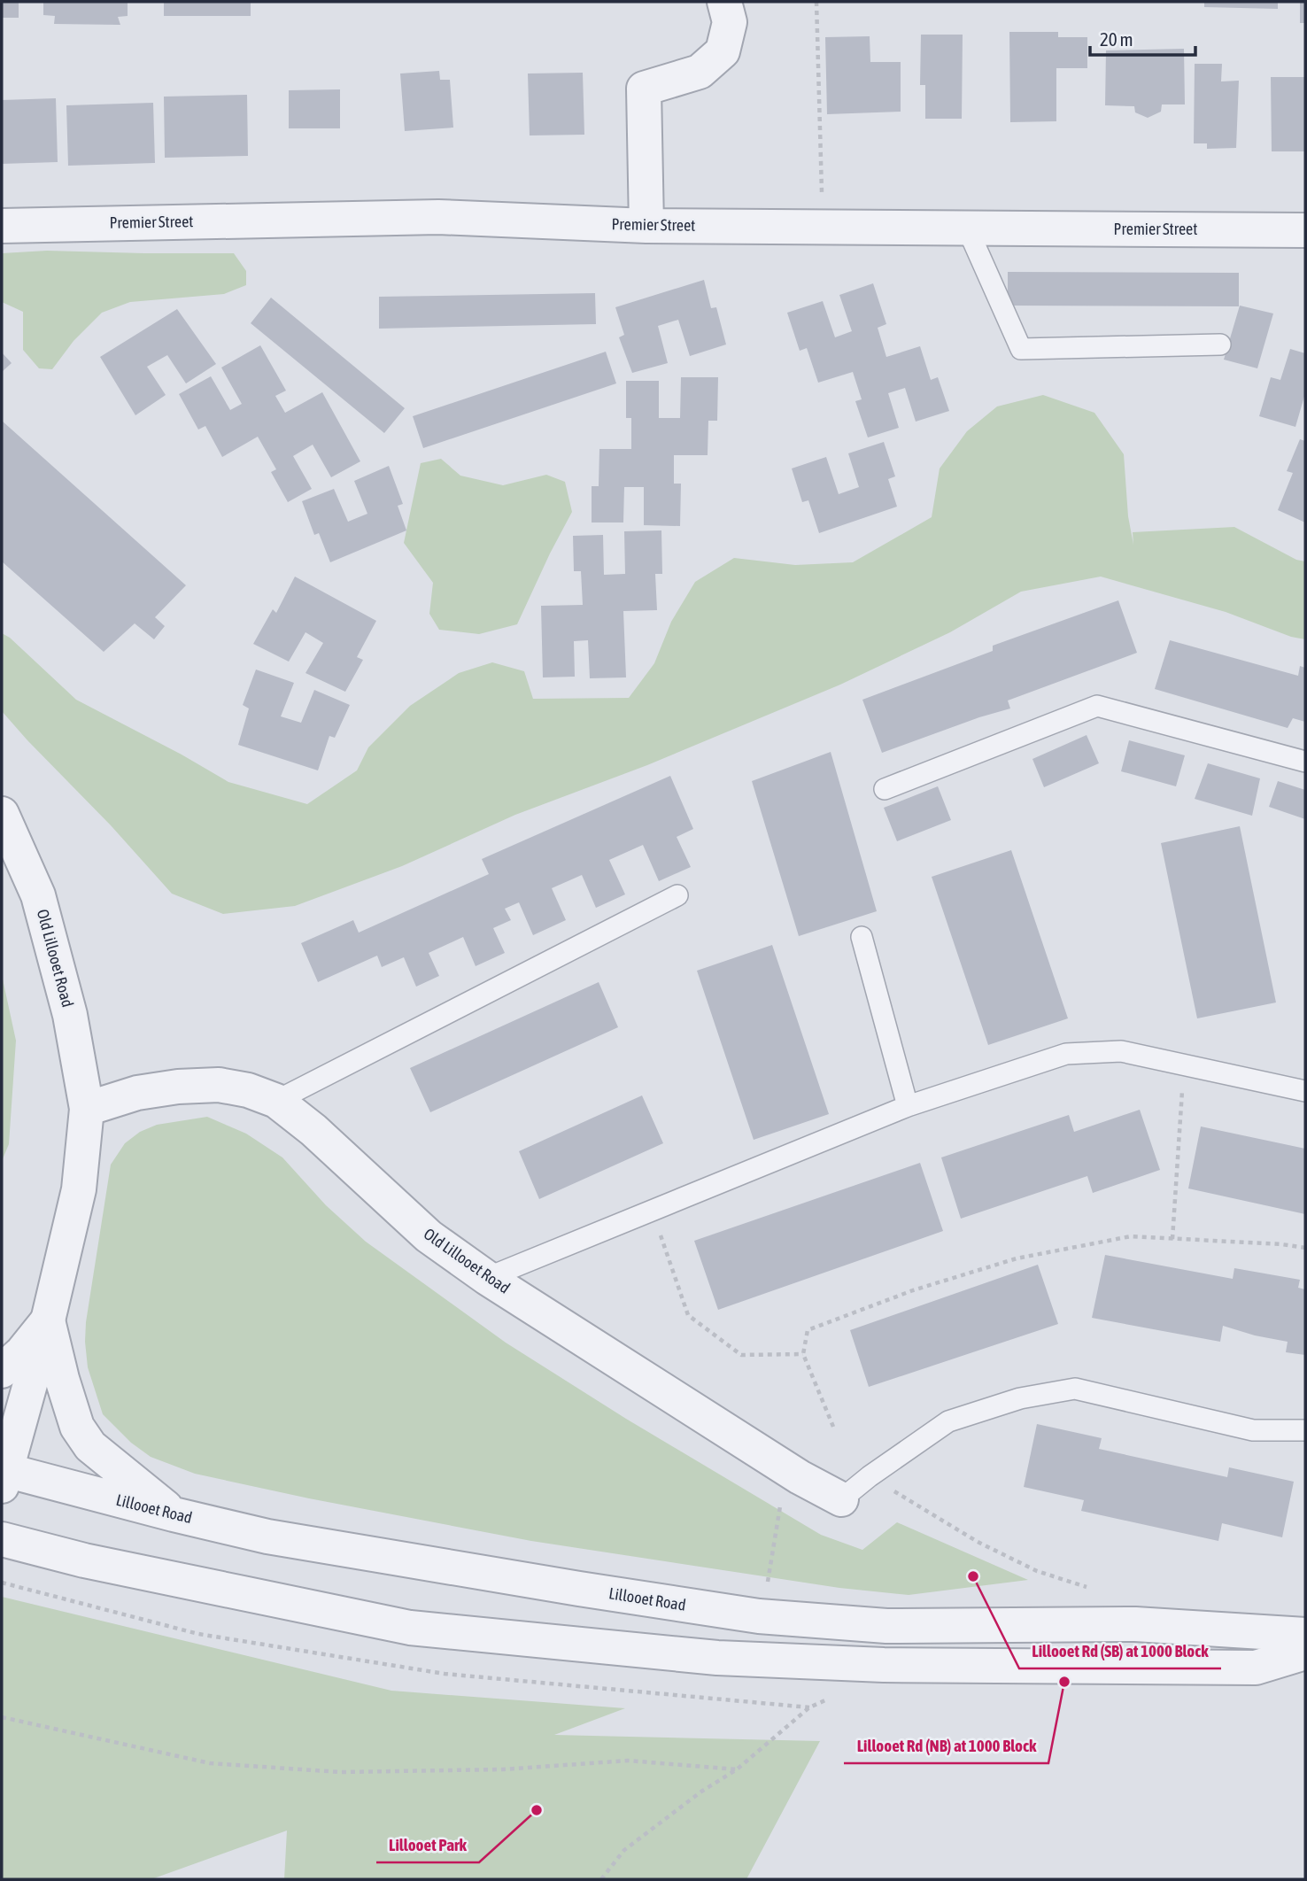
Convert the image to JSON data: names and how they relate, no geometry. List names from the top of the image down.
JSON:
{
  "streets": {
    "street": ["Premier Street", "Old Lillooet Road", "Lillooet Road"]
  },
  "crossings": [
    ["Old Lillooet Road", "Lillooet Road"]
  ],
  "places": ["Lillooet Rd (SB) at 1000 Block", "Lillooet Rd (NB) at 1000 Block", "Lillooet Park"],
  "scale_bar": "20 m"
}
